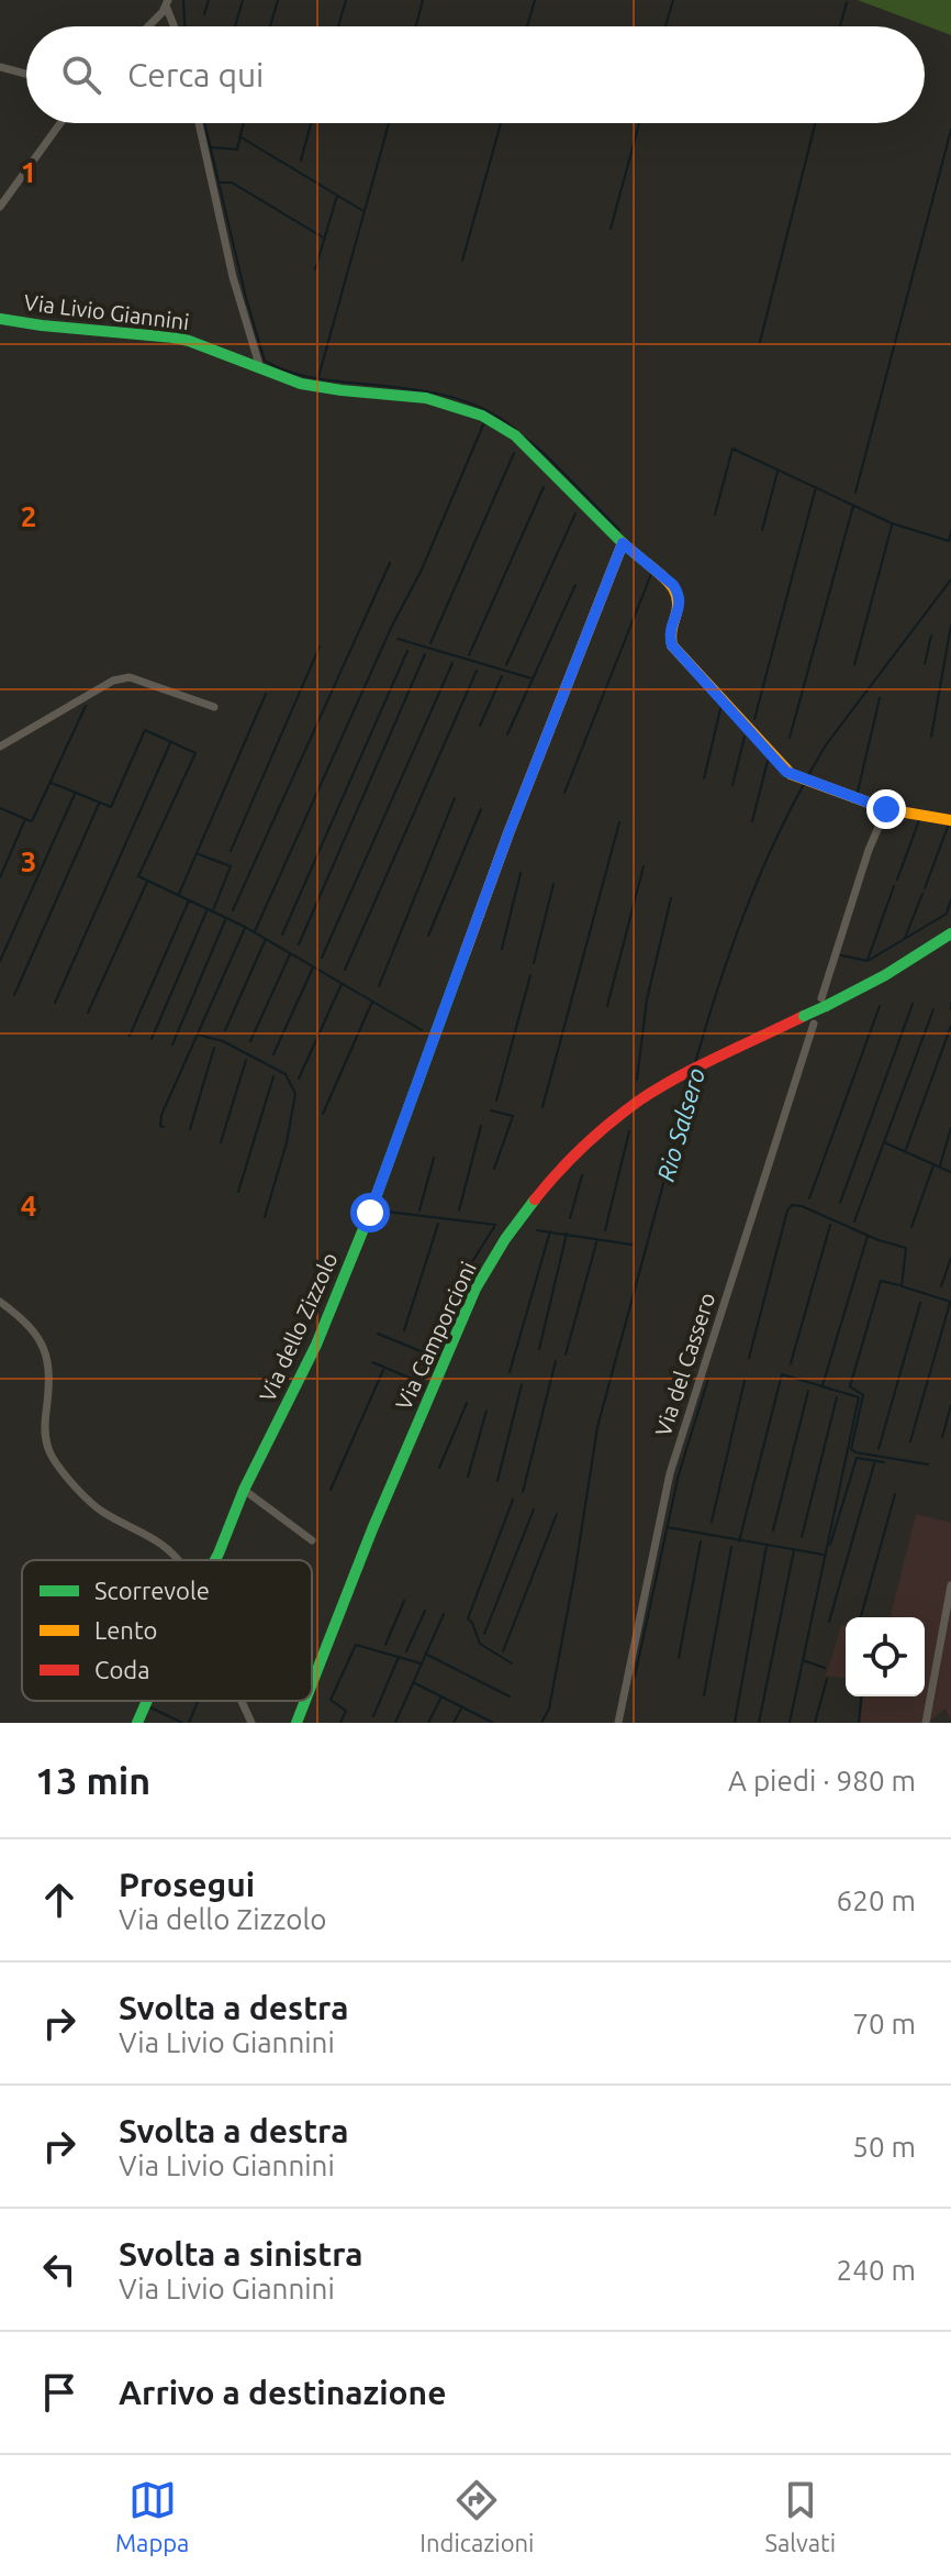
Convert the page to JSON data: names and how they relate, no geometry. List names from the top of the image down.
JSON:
{
  "streets": {
    "street": [
      "Via Livio Giannini",
      "Via dello Zizzolo",
      "Via Camporcioni",
      "Via del Cassero"
    ]
  },
  "crossings": [
    ["Via Livio Giannini", "Via dello Zizzolo"],
    ["Via Camporcioni", "Via del Cassero"]
  ],
  "water": ["Rio Salsero"],
  "legend": ["Scorrevole", "Lento", "Coda"],
  "page": {
    "search": "Cerca qui",
    "heading": ["13 min", "A piedi · 980 m"],
    "list": [
      ["Prosegui", "Via dello Zizzolo", "620 m"],
      ["Svolta a destra", "Via Livio Giannini", "70 m"],
      ["Svolta a destra", "Via Livio Giannini", "50 m"],
      ["Svolta a sinistra", "Via Livio Giannini", "240 m"],
      "Arrivo a destinazione"
    ],
    "nav": ["Mappa", "Indicazioni", "Salvati"]
  },
  "grid": {
    "rows": [
      "1",
      "2",
      "3",
      "4"
    ]
  }
}
